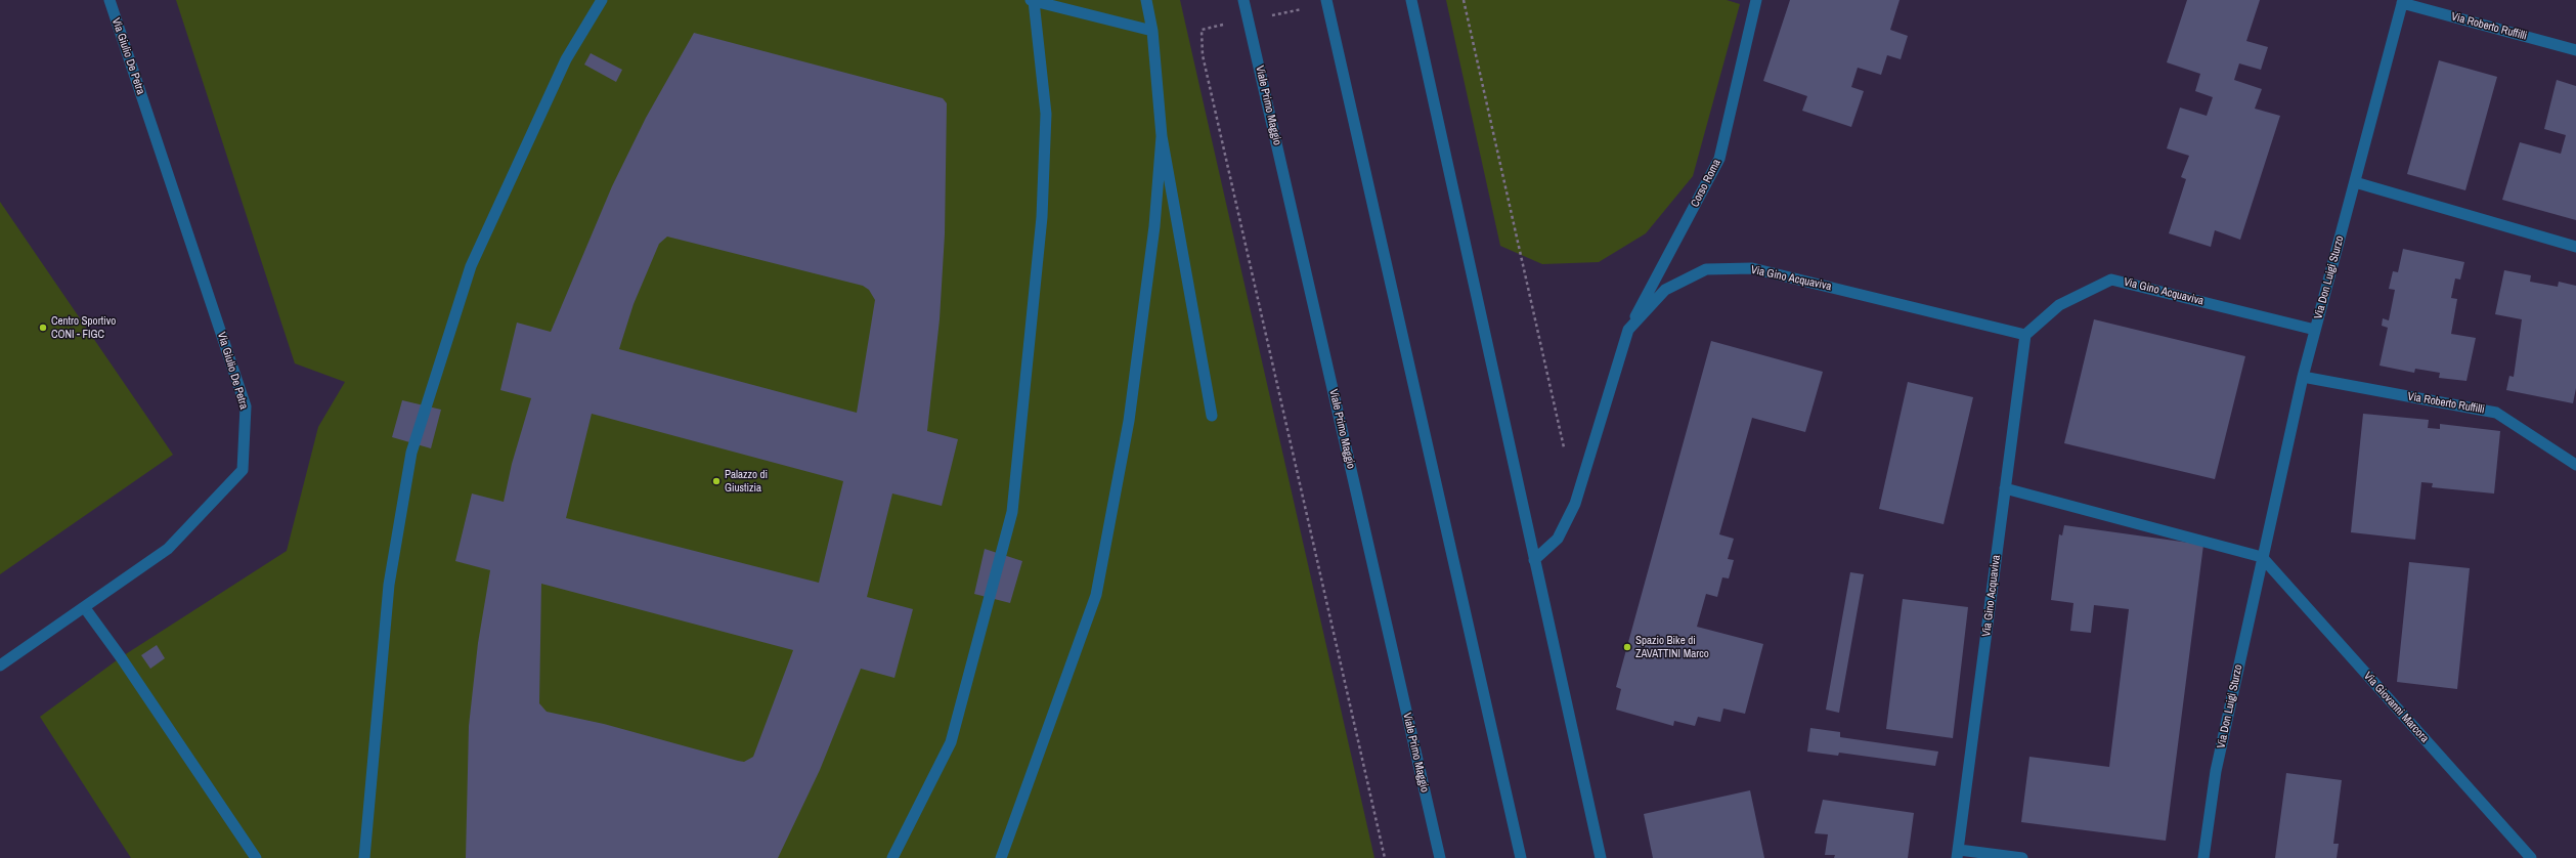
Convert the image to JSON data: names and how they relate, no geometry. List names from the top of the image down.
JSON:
{
  "streets": {
    "street": [
      "Via Roberto Ruffilli",
      "Via Giulio De Petra",
      "Viale Primo Maggio",
      "Corso Roma",
      "Via Don Luigi Sturzo",
      "Via Gino Acquaviva",
      "Via Giovanni Marcora"
    ]
  },
  "crossings": [
    ["Via Roberto Ruffilli", "Via Don Luigi Sturzo"],
    ["Corso Roma", "Via Gino Acquaviva"],
    ["Via Don Luigi Sturzo", "Via Gino Acquaviva"],
    ["Via Don Luigi Sturzo", "Via Giovanni Marcora"]
  ],
  "places": ["Centro Sportivo CONI - FIGC", "Palazzo di Giustizia", "Spazio Bike di ZAVATTINI Marco"]
}
